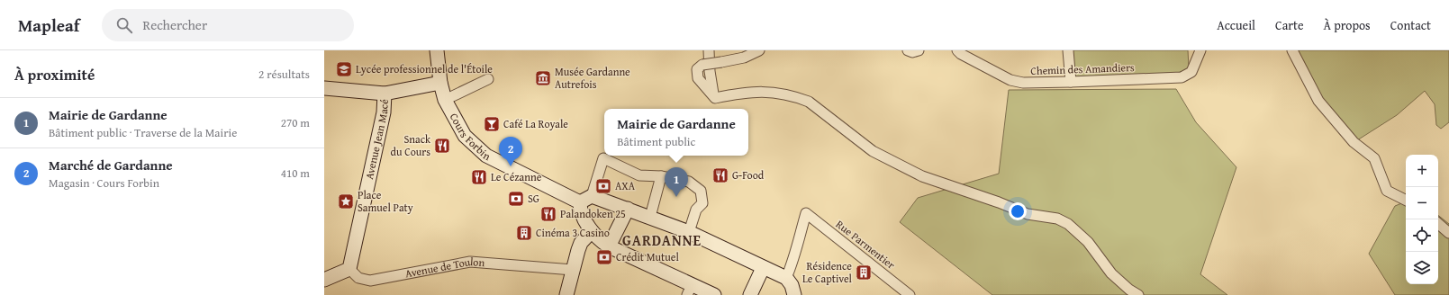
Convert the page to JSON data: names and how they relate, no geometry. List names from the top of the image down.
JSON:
{
  "streets": {
    "main road": ["Cours Forbin", "Avenue Jean Macé"],
    "street": ["Chemin des Amandiers", "Rue Parmentier", "Avenue de Toulon"]
  },
  "crossings": [
    ["Cours Forbin", "Rue Parmentier"],
    ["Avenue Jean Macé", "Avenue de Toulon"]
  ],
  "districts": ["GARDANNE"],
  "places": {
    "school or university": ["Lycée professionnel de l'Étoile"],
    "museum": ["Musée Gardanne Autrefois"],
    "bar": ["Café La Royale"],
    "restaurant": [
      "Snack du Cours",
      "G-Food",
      "Le Cézanne",
      "Palandoken 25"
    ],
    "bank": ["AXA", "SG", "Crédit Mutuel"],
    "place": ["Place Samuel Paty"],
    "building": ["Cinéma 3 Casino", "Résidence Le Captivel"]
  },
  "page": {
    "header": "Mapleaf",
    "search": "Rechercher",
    "nav": [
      "Accueil",
      "Carte",
      "À propos",
      "Contact"
    ],
    "heading": ["À proximité", "2 résultats"],
    "list": [
      {
        "mark": "1",
        "name": "Mairie de Gardanne",
        "note": "Bâtiment public · Traverse de la Mairie",
        "value": "270 m"
      },
      {
        "mark": "2",
        "name": "Marché de Gardanne",
        "note": "Magasin · Cours Forbin",
        "value": "410 m"
      }
    ],
    "popup": ["Mairie de Gardanne", "Bâtiment public"],
    "pins": ["2", "1"],
    "map_buttons": ["+", "−"]
  }
}
